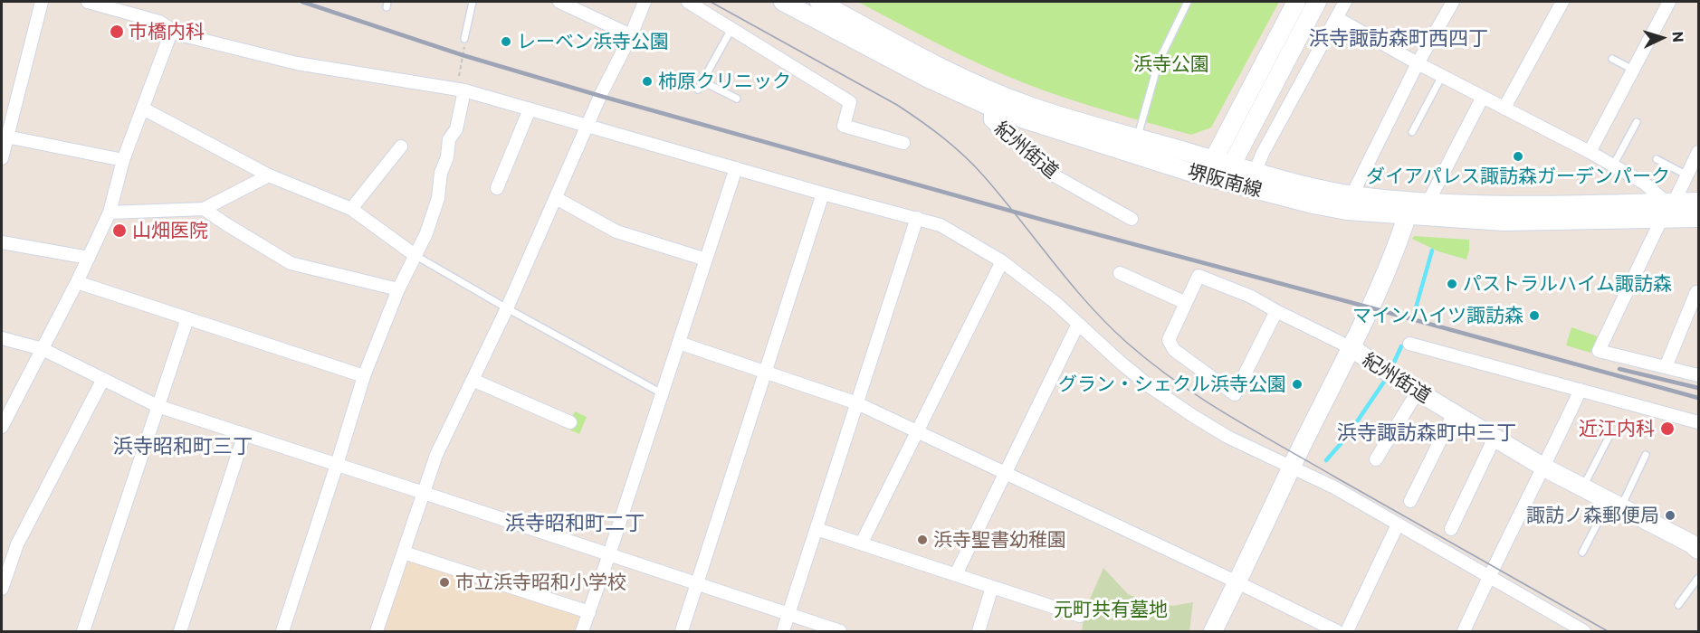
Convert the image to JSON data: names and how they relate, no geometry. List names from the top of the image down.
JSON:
{
  "streets": {
    "main road": ["紀州街道", "堺阪南線"]
  },
  "crossings": [
    ["紀州街道", "堺阪南線"]
  ],
  "districts": [
    "浜寺諏訪森町西四丁",
    "浜寺諏訪森町中三丁",
    "浜寺昭和町三丁",
    "浜寺昭和町二丁"
  ],
  "parks": ["浜寺公園", "元町共有墓地"],
  "places": [
    "市橋内科",
    "レーベン浜寺公園",
    "柿原クリニック",
    "ダイアパレス諏訪森ガーデンパーク",
    "山畑医院",
    "パストラルハイム諏訪森",
    "マインハイツ諏訪森",
    "グラン・シェクル浜寺公園",
    "近江内科",
    "諏訪ノ森郵便局",
    "浜寺聖書幼稚園",
    "市立浜寺昭和小学校"
  ],
  "north": "right"
}
